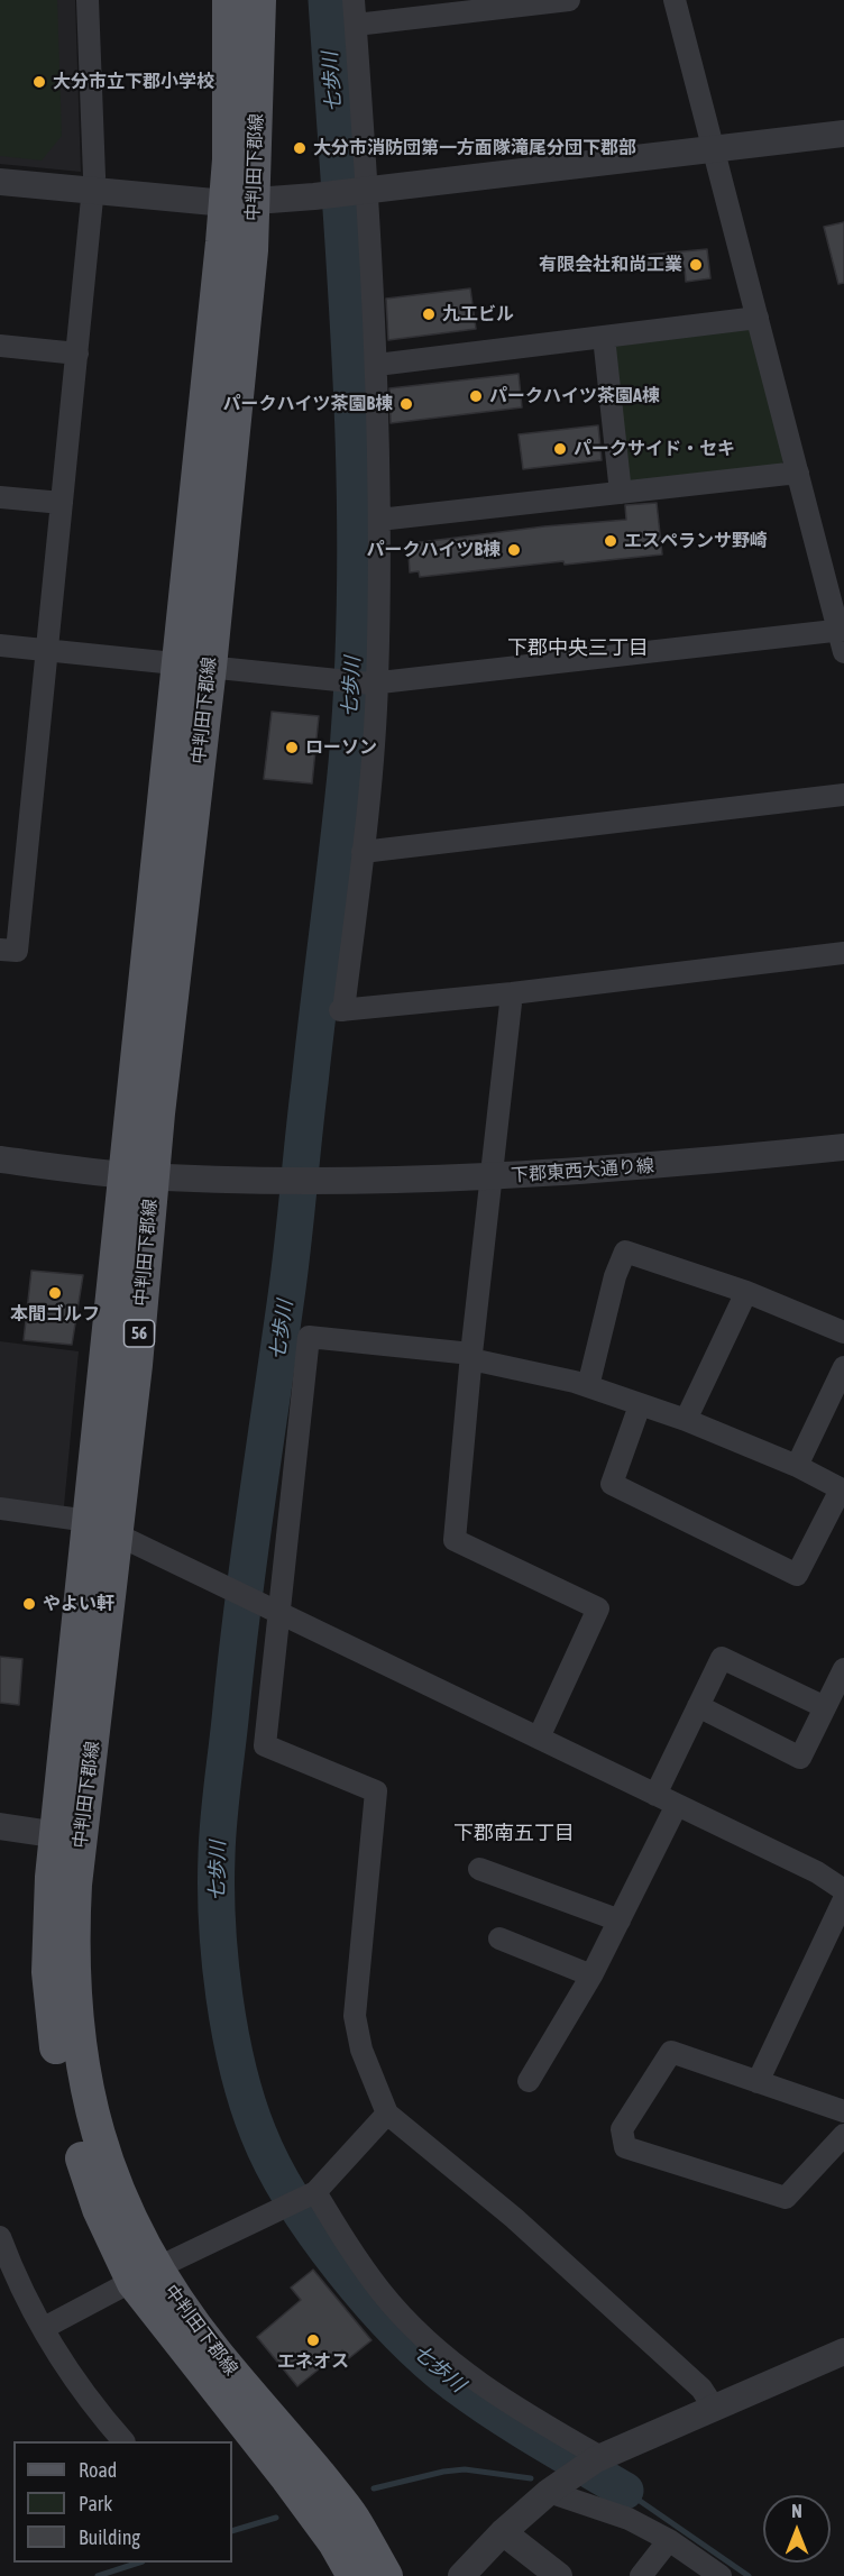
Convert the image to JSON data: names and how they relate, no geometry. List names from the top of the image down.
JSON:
{
  "streets": {
    "main road": ["中判田下郡線", "56"],
    "street": ["下郡東西大通り線"]
  },
  "crossings": [
    ["中判田下郡線", "下郡東西大通り線"]
  ],
  "districts": ["下郡中央三丁目", "下郡南五丁目"],
  "water": ["七歩川"],
  "places": [
    "大分市立下郡小学校",
    "大分市消防団第一方面隊滝尾分団下郡部",
    "有限会社和尚工業",
    "九工ビル",
    "パークハイツ茶園A棟",
    "パークハイツ茶園B棟",
    "パークサイド・セキ",
    "エスペランサ野崎",
    "パークハイツB棟",
    "ローソン",
    "本間ゴルフ",
    "やよい軒",
    "エネオス"
  ],
  "legend": ["Road", "Park", "Building"],
  "north": "top"
}
